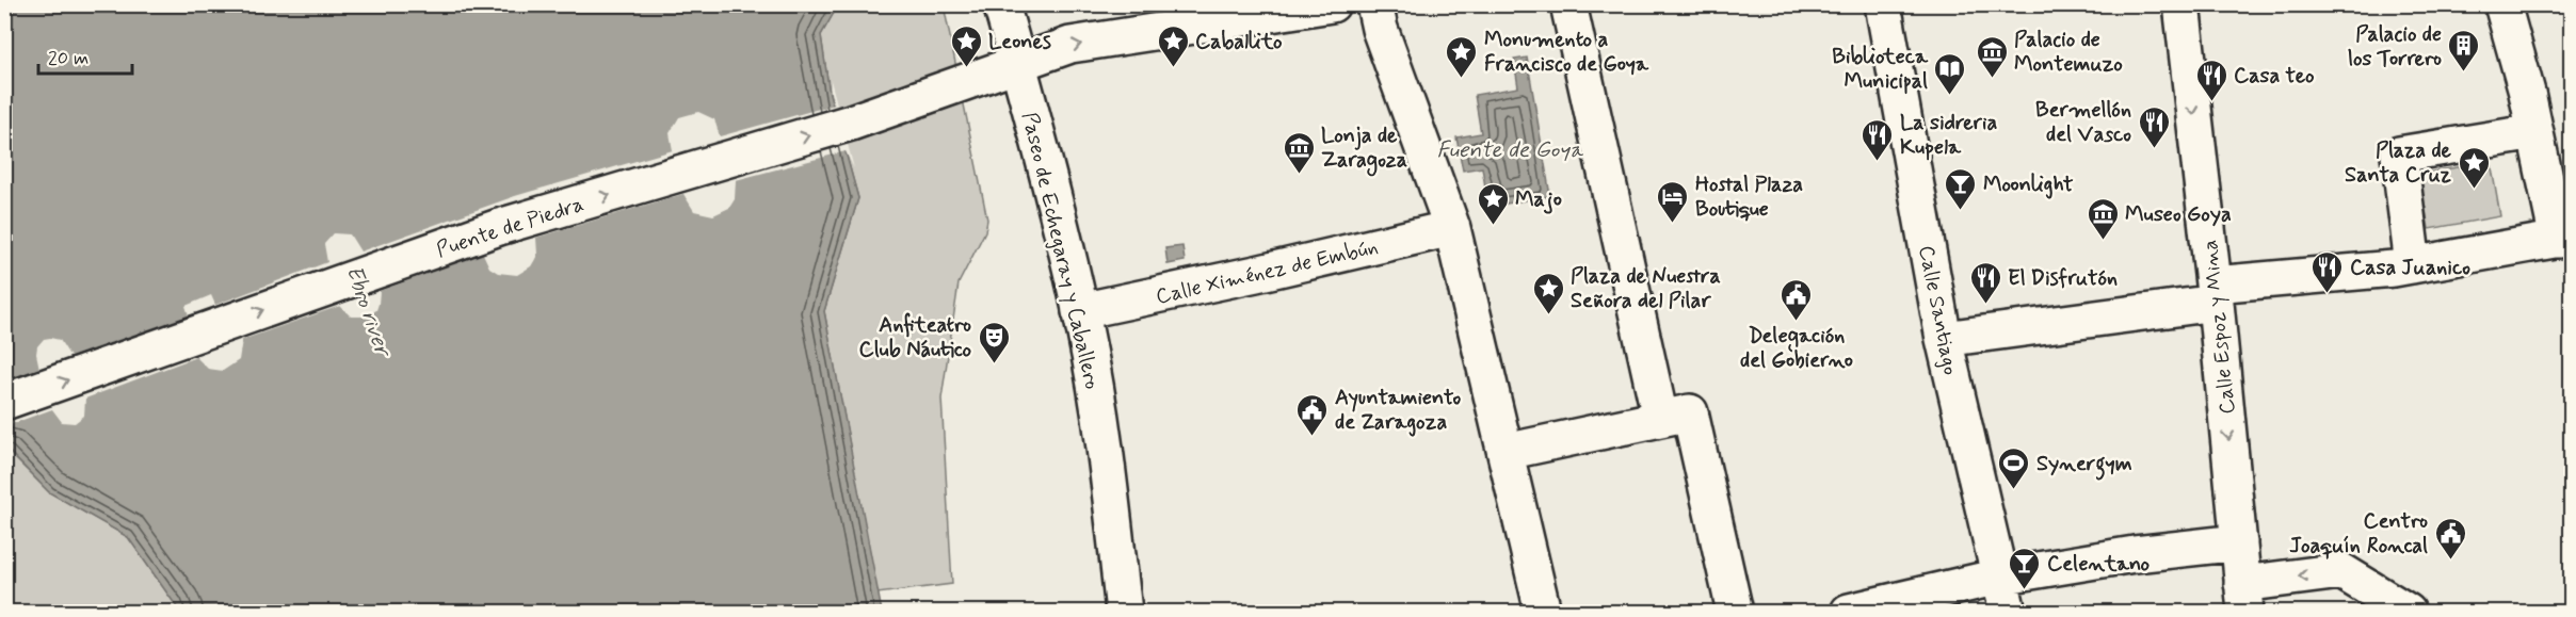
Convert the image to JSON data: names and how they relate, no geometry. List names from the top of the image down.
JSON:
{
  "streets": {
    "street": [
      "Puente de Piedra",
      "Paseo de Echegaray y Caballero",
      "Calle Ximénez de Embún",
      "Calle Santiago",
      "Calle Espoz y Mina"
    ]
  },
  "crossings": [
    ["Puente de Piedra", "Paseo de Echegaray y Caballero"],
    ["Paseo de Echegaray y Caballero", "Calle Ximénez de Embún"]
  ],
  "one_way": ["Puente de Piedra", "Calle Espoz y Mina"],
  "water": ["Fuente de Goya", "Ebro river"],
  "places": {
    "place": [
      "Leones",
      "Caballito",
      "Monumento a Francisco de Goya",
      "Plaza de Santa Cruz",
      "Majo",
      "Plaza de Nuestra Señora del Pilar"
    ],
    "building": ["Palacio de los Torrero"],
    "museum": ["Palacio de Montemuzo", "Lonja de Zaragoza", "Museo Goya"],
    "library": ["Biblioteca Municipal"],
    "restaurant": [
      "Casa teo",
      "Bermellón del Vasco",
      "La sidreria Kupela",
      "Casa Juanico",
      "El Disfrutón"
    ],
    "bar": ["Moonlight", "Celentano"],
    "hotel": ["Hostal Plaza Boutique"],
    "public building": ["Delegación del Gobierno", "Ayuntamiento de Zaragoza", "Centro Joaquín Roncal"],
    "theatre": ["Anfiteatro Club Náutico"],
    "sports": ["Synergym"]
  },
  "scale_bar": "20 m"
}
